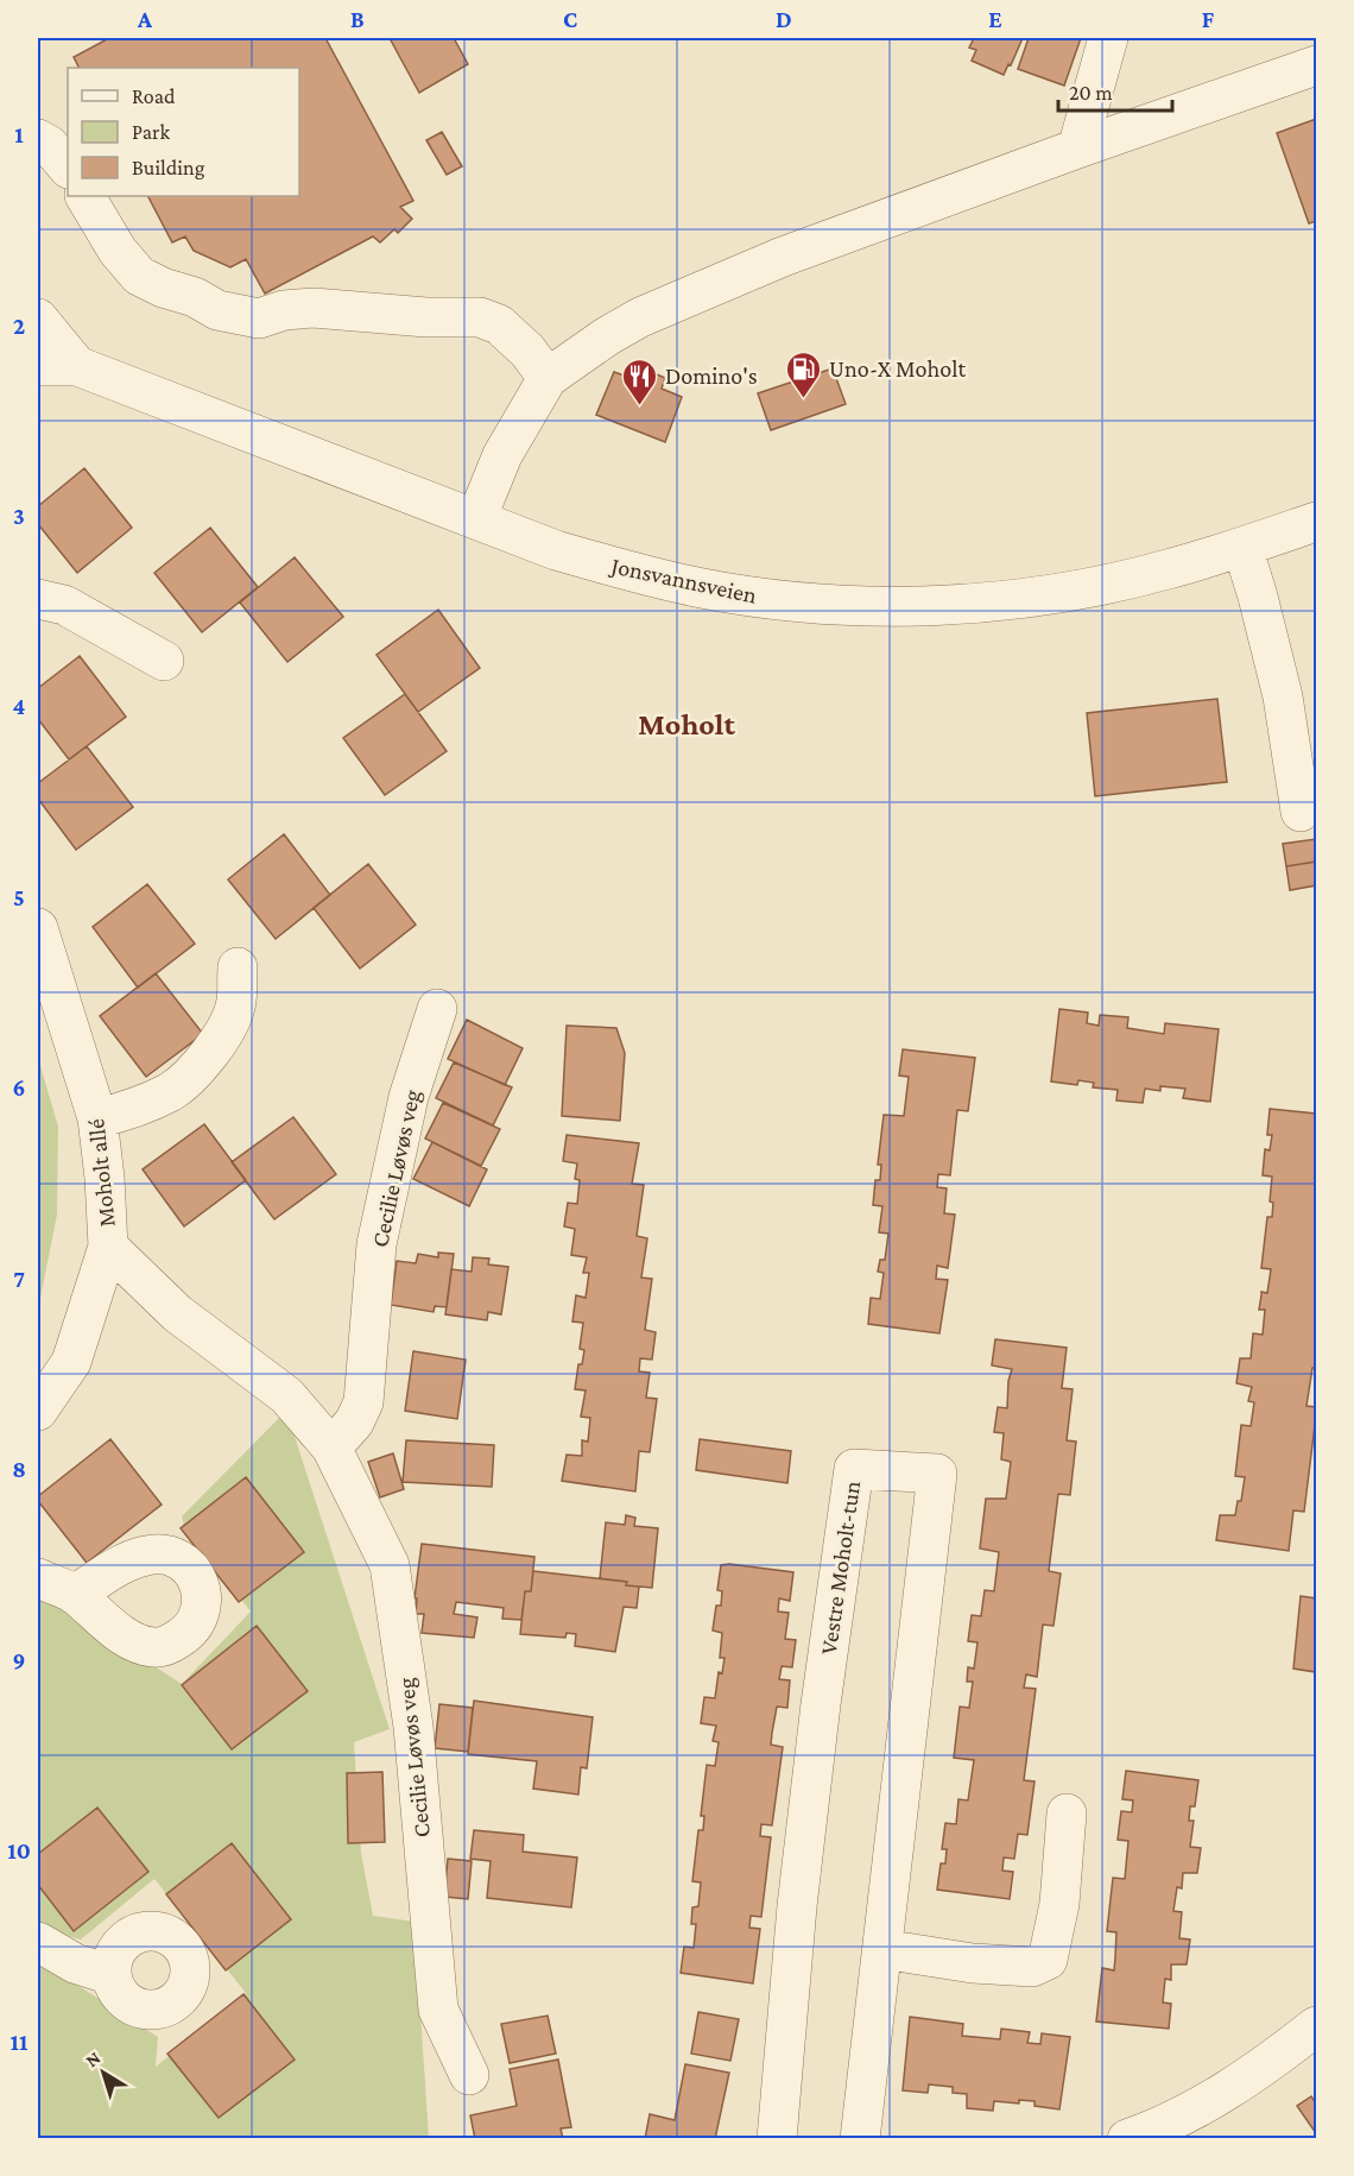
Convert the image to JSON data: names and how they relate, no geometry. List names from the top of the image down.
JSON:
{
  "streets": {
    "street": [
      "Jonsvannsveien",
      "Cecilie Løvøs veg",
      "Moholt allé",
      "Vestre Moholt-tun"
    ]
  },
  "crossings": [
    ["Cecilie Løvøs veg", "Moholt allé"]
  ],
  "districts": ["Moholt"],
  "places": {
    "fuel station": ["Uno-X Moholt"],
    "restaurant": ["Domino's"]
  },
  "legend": ["Road", "Park", "Building"],
  "scale_bar": "20 m",
  "north": "top left",
  "grid": {
    "columns": [
      "A",
      "B",
      "C",
      "D",
      "E",
      "F"
    ],
    "rows": [
      "1",
      "2",
      "3",
      "4",
      "5",
      "6",
      "7",
      "8",
      "9",
      "10",
      "11"
    ]
  }
}
